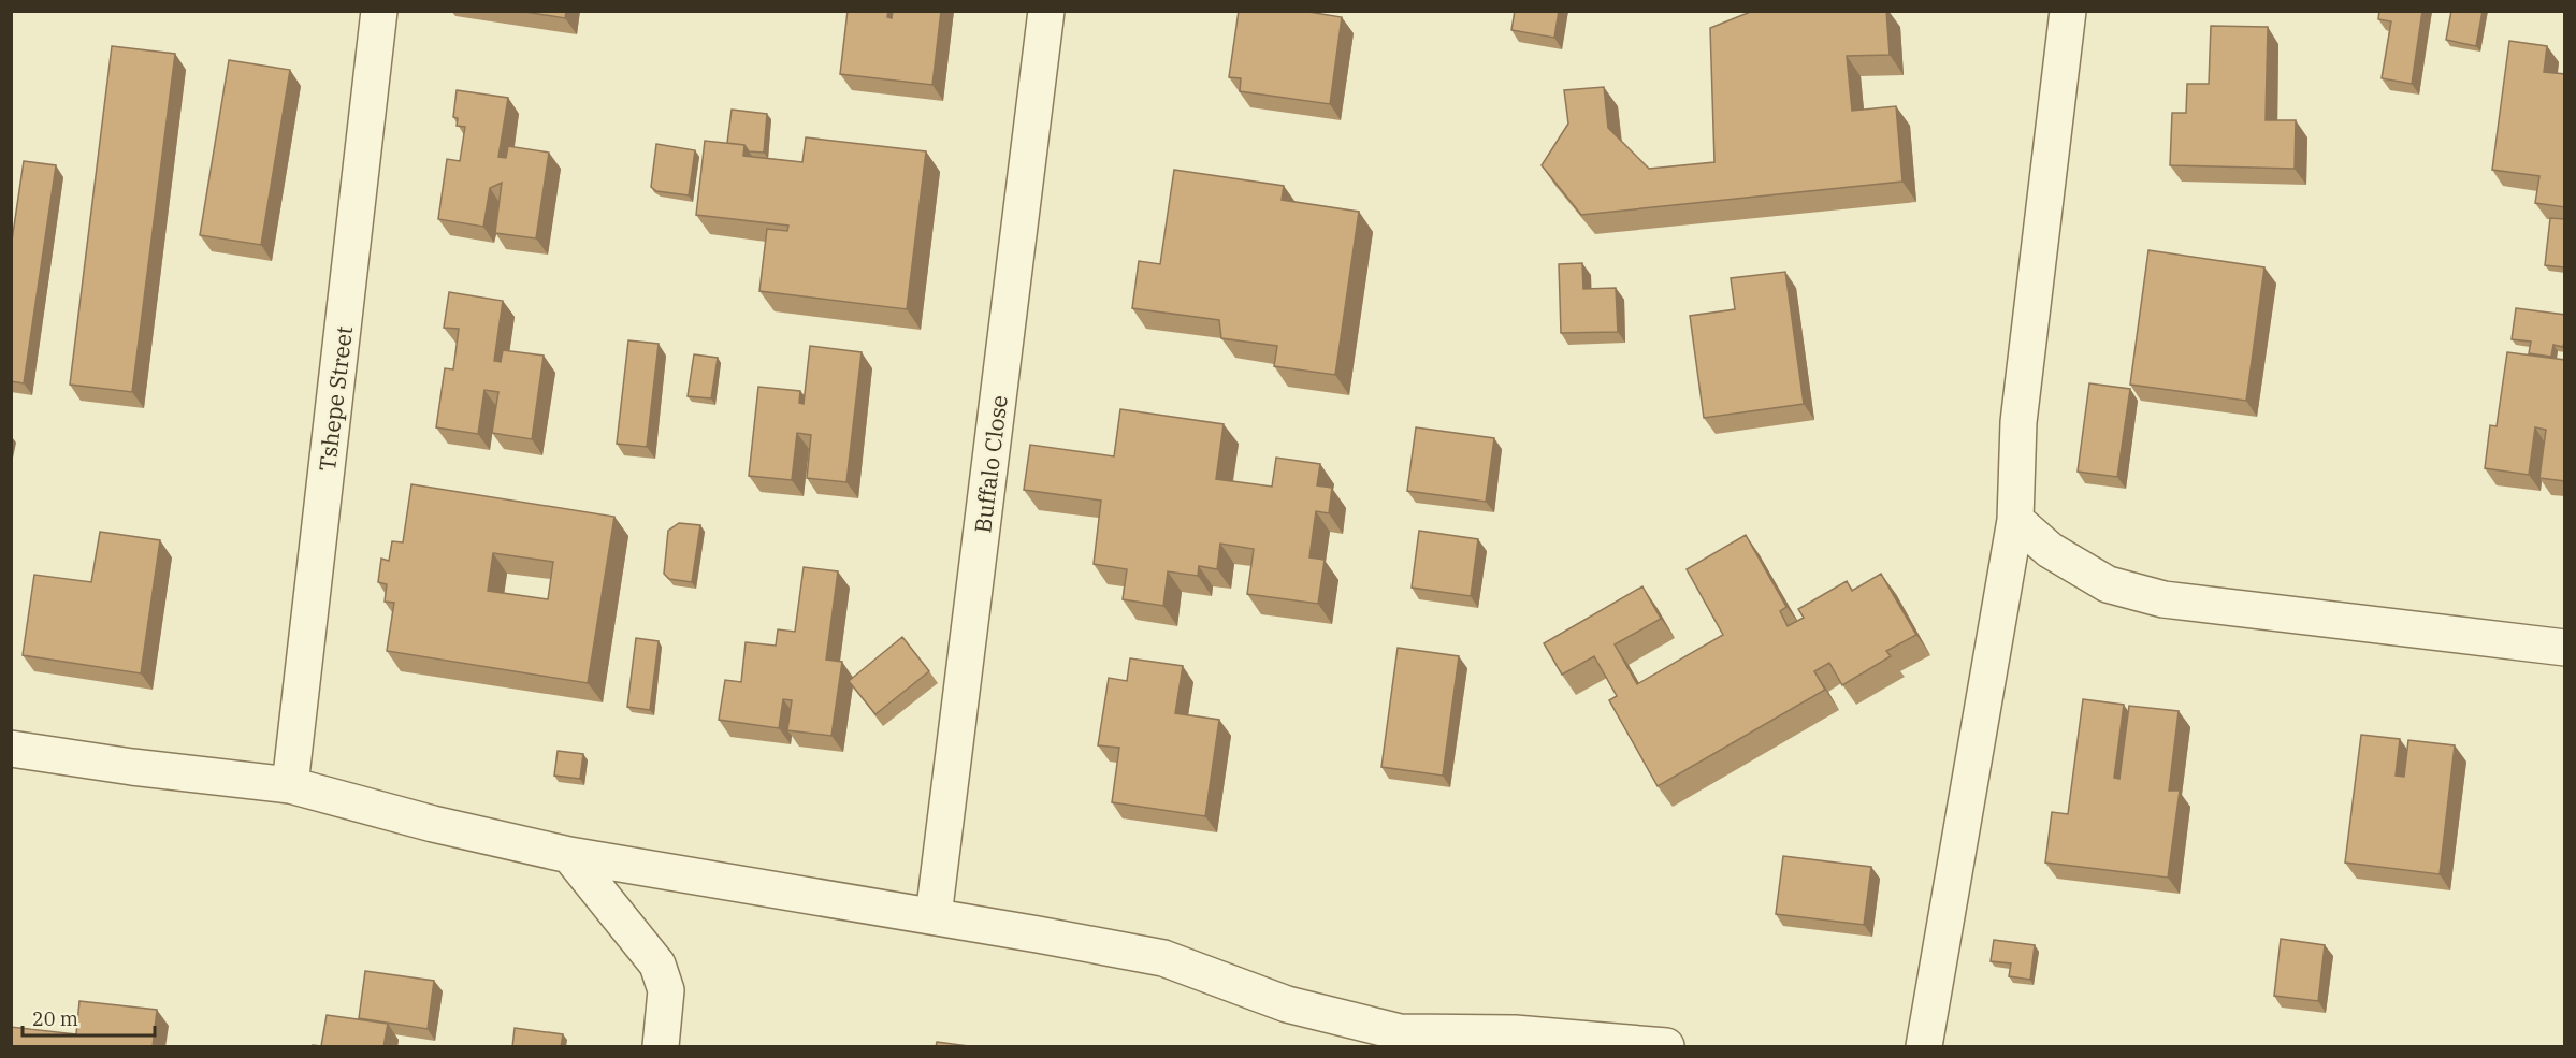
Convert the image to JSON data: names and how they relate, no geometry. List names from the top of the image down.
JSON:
{
  "streets": {
    "street": ["Tshepe Street", "Buffalo Close"]
  },
  "scale_bar": "20 m"
}
